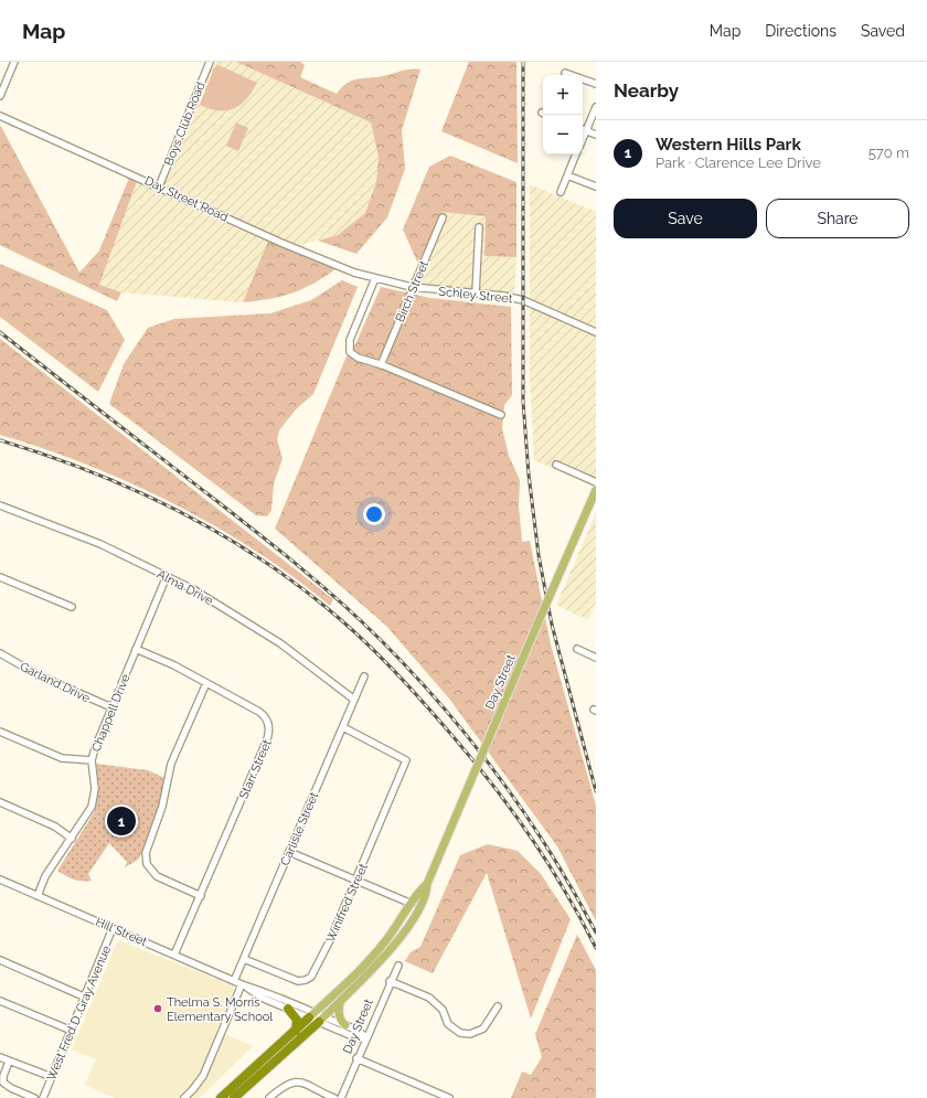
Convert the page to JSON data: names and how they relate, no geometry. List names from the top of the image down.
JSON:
{
  "streets": {
    "main road": ["Day Street"],
    "street": [
      "Boys Club Road",
      "Day Street Road",
      "Birch Street",
      "Schley Street",
      "Alma Drive",
      "Garland Drive",
      "Chappell Drive",
      "Starr Street",
      "Carlisle Street",
      "Winifred Street",
      "Hill Street",
      "West Fred D. Gray Avenue"
    ]
  },
  "crossings": [
    ["Boys Club Road", "Day Street Road"],
    ["Day Street Road", "Schley Street"],
    ["Birch Street", "Schley Street"],
    ["Alma Drive", "Chappell Drive"],
    ["Alma Drive", "Carlisle Street"],
    ["Garland Drive", "Chappell Drive"],
    ["Day Street", "Hill Street"],
    ["Chappell Drive", "Starr Street"],
    ["Chappell Drive", "Hill Street"],
    ["Starr Street", "Hill Street"],
    ["Carlisle Street", "Winifred Street"],
    ["Carlisle Street", "Hill Street"],
    ["Hill Street", "West Fred D. Gray Avenue"]
  ],
  "places": ["Thelma S. Morris Elementary School"],
  "page": {
    "header": "Map",
    "nav": ["Map", "Directions", "Saved"],
    "heading": "Nearby",
    "map_buttons": ["+", "−"],
    "list": [
      {
        "mark": "1",
        "name": "Western Hills Park",
        "note": "Park · Clarence Lee Drive",
        "value": "570 m"
      }
    ],
    "buttons": ["Save", "Share"],
    "pins": "1"
  }
}
